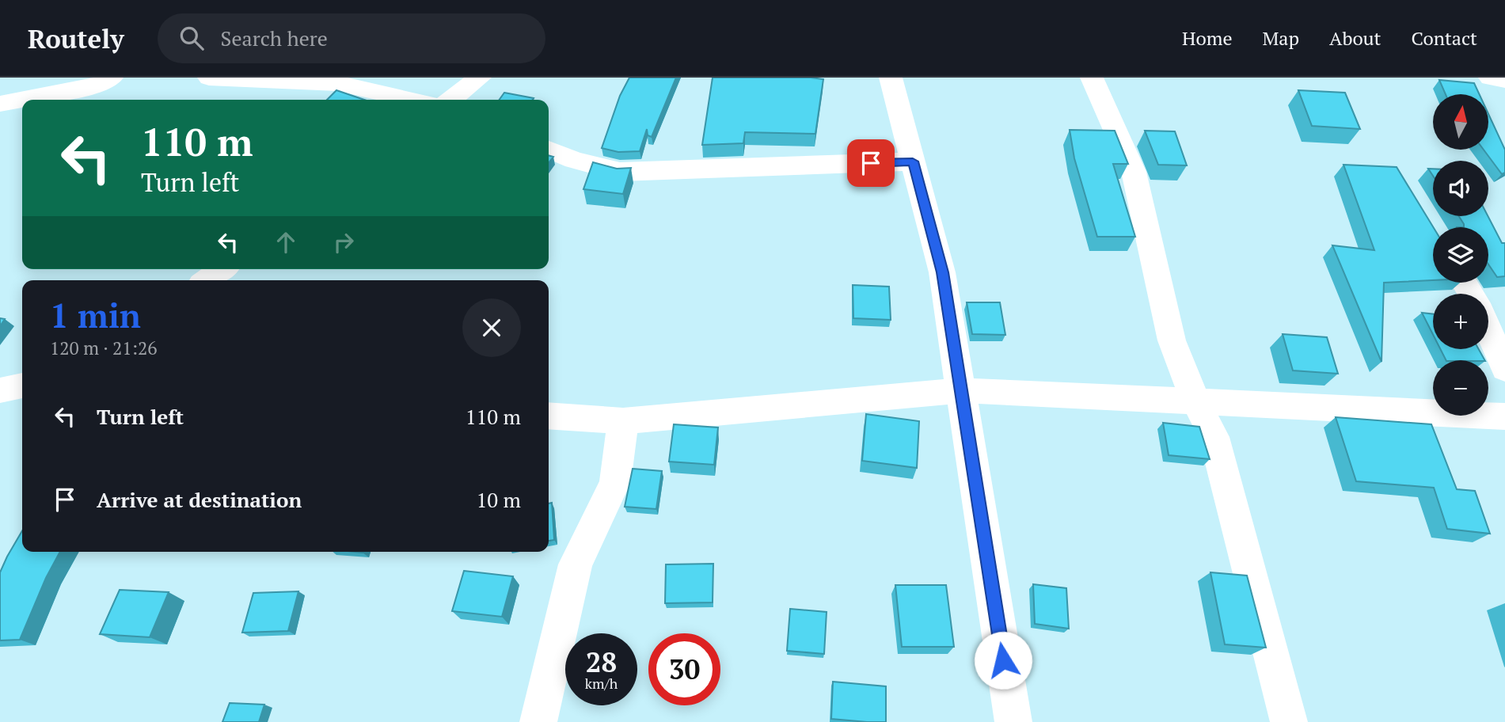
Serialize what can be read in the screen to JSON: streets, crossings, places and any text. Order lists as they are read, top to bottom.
{
  "north": "top",
  "page": {
    "header": "Routely",
    "search": "Search here",
    "nav": [
      "Home",
      "Map",
      "About",
      "Contact"
    ],
    "map_buttons": ["+", "−"],
    "turn": ["110 m", "Turn left"],
    "heading": ["1 min", "120 m · 21:26"],
    "list": [
      {
        "name": "Turn left",
        "value": "110 m"
      },
      {
        "name": "Arrive at destination",
        "value": "10 m"
      }
    ],
    "speed": "28 km/h",
    "limit": "30"
  }
}
